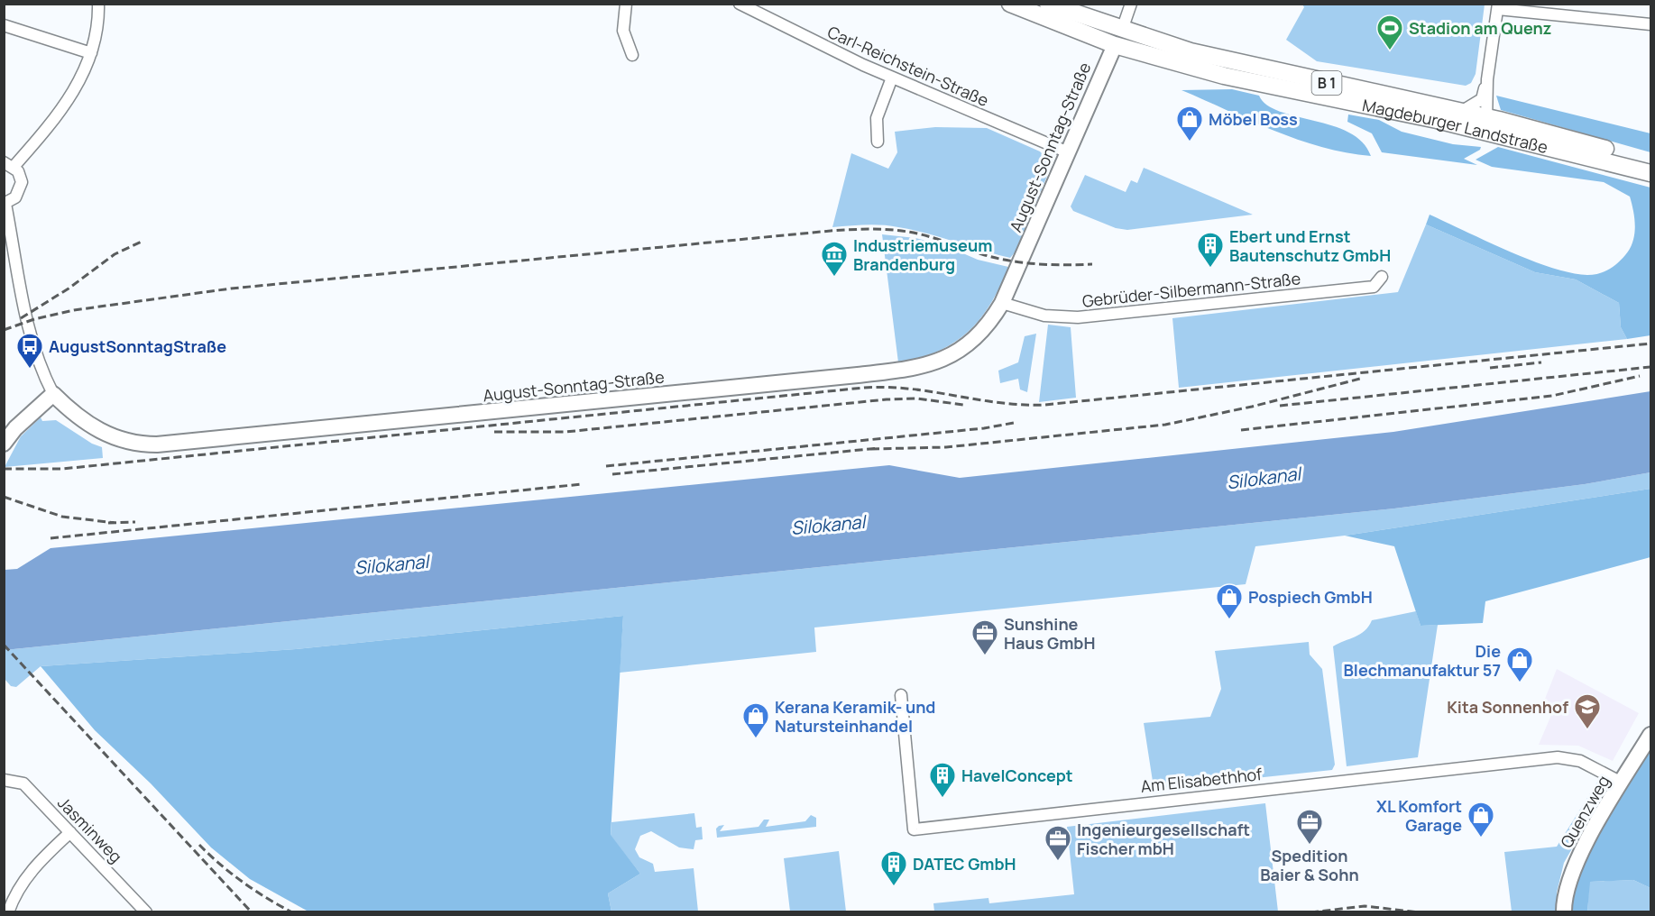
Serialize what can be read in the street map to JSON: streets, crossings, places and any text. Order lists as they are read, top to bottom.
{
  "streets": {
    "main road": ["B 1", "Magdeburger Landstraße"],
    "street": [
      "Carl-Reichstein-Straße",
      "August-Sonntag-Straße",
      "Gebrüder-Silbermann-Straße",
      "Am Elisabethhof",
      "Quenzweg",
      "Jasminweg"
    ]
  },
  "crossings": [
    ["Carl-Reichstein-Straße", "August-Sonntag-Straße"],
    ["Magdeburger Landstraße", "August-Sonntag-Straße"],
    ["August-Sonntag-Straße", "Gebrüder-Silbermann-Straße"],
    ["Am Elisabethhof", "Quenzweg"]
  ],
  "water": ["Silokanal"],
  "places": {
    "sports": ["Stadion am Quenz"],
    "shop": [
      "Möbel Boss",
      "Pospiech GmbH",
      "Die Blechmanufaktur 57",
      "Kerana Keramik- und Natursteinhandel",
      "XL Komfort Garage"
    ],
    "building": ["Ebert und Ernst Bautenschutz GmbH", "HavelConcept", "DATEC GmbH"],
    "museum": ["Industriemuseum Brandenburg"],
    "bus stop": ["AugustSonntagStraße"],
    "office": ["Sunshine Haus GmbH", "Spedition Baier & Sohn", "Ingenieurgesellschaft Fischer mbH"],
    "school or university": ["Kita Sonnenhof"]
  }
}
